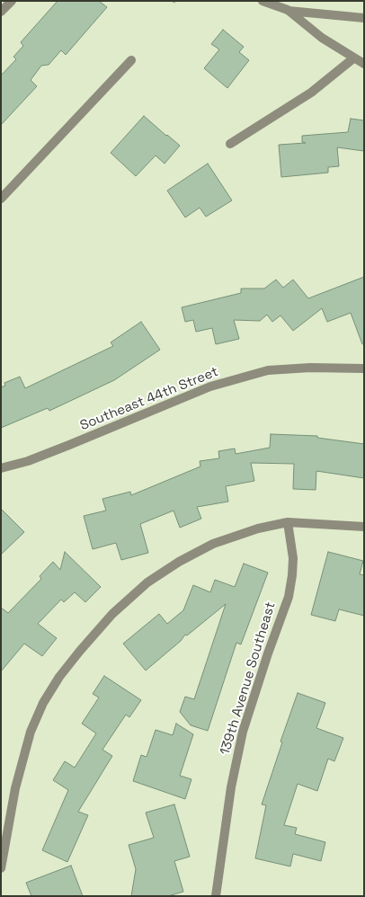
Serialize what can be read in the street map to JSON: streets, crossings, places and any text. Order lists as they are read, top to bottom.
{
  "streets": {
    "street": ["Southeast 44th Street", "139th Avenue Southeast"]
  }
}
